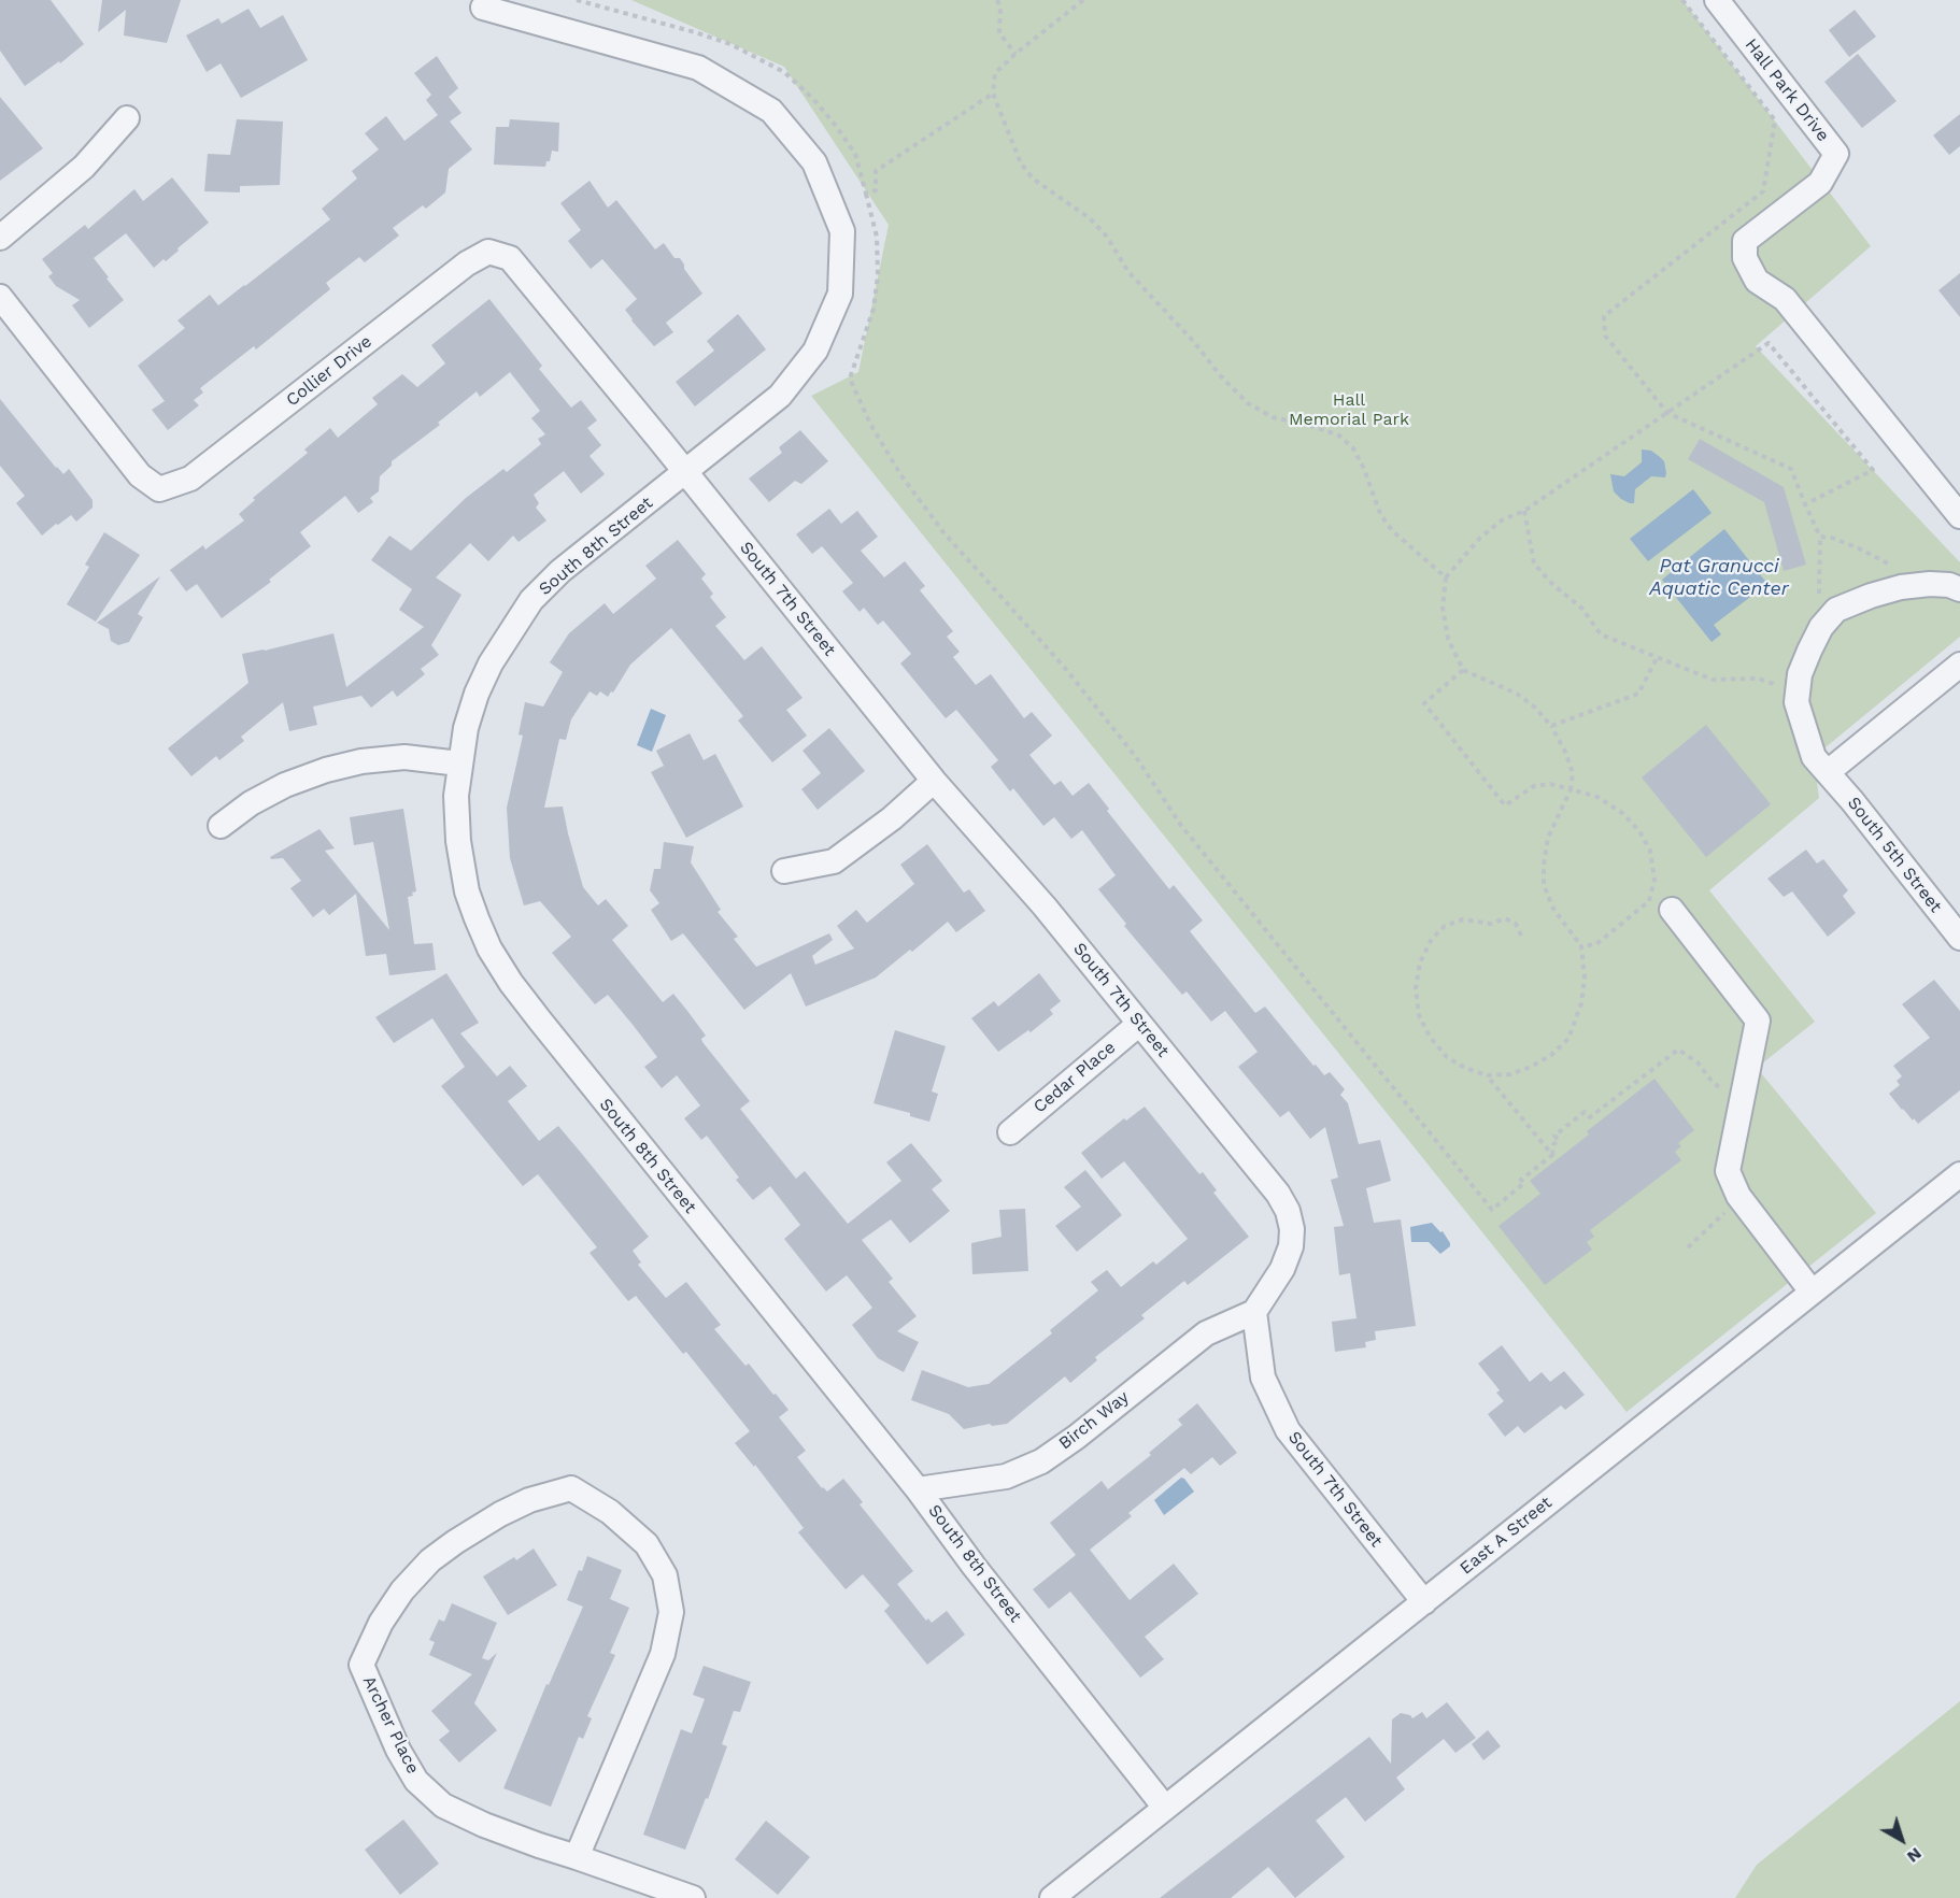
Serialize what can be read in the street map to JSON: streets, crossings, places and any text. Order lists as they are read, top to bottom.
{
  "streets": {
    "street": [
      "Hall Park Drive",
      "Collier Drive",
      "South 8th Street",
      "South 7th Street",
      "South 5th Street",
      "Cedar Place",
      "Birch Way",
      "East A Street",
      "Archer Place"
    ]
  },
  "crossings": [
    ["Collier Drive", "South 7th Street"],
    ["South 8th Street", "South 7th Street"],
    ["South 8th Street", "Birch Way"],
    ["South 8th Street", "East A Street"],
    ["South 7th Street", "Cedar Place"],
    ["South 7th Street", "Birch Way"],
    ["South 7th Street", "East A Street"]
  ],
  "water": ["Pat Granucci Aquatic Center"],
  "parks": ["Hall Memorial Park"],
  "north": "bottom right"
}
